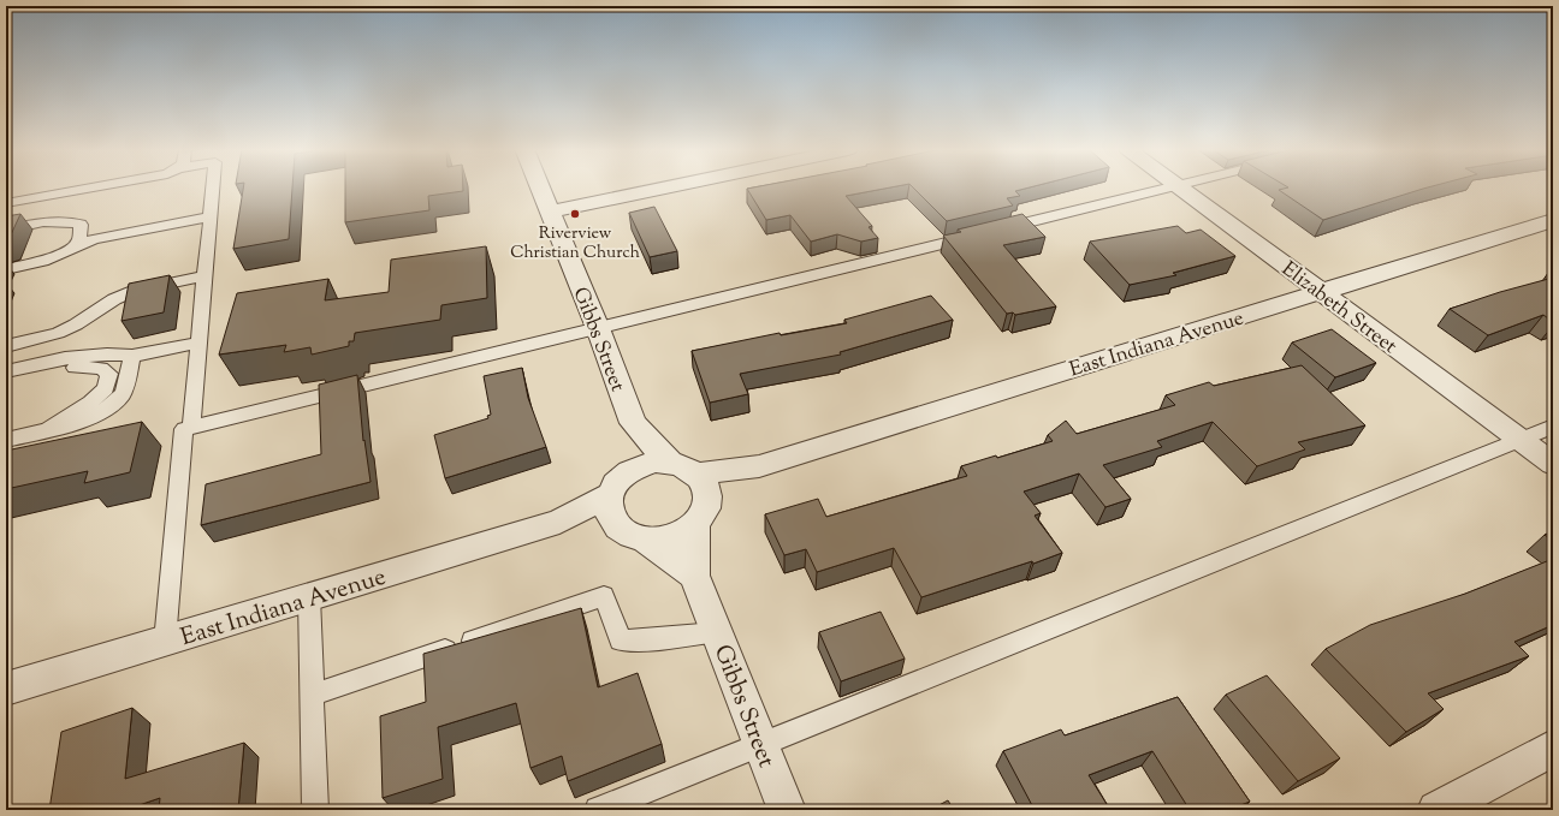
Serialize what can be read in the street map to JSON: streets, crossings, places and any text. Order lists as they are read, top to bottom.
{
  "streets": {
    "street": ["Elizabeth Street", "Gibbs Street", "East Indiana Avenue"]
  },
  "crossings": [
    ["Elizabeth Street", "East Indiana Avenue"],
    ["Gibbs Street", "East Indiana Avenue"]
  ],
  "places": ["Riverview Christian Church"]
}
